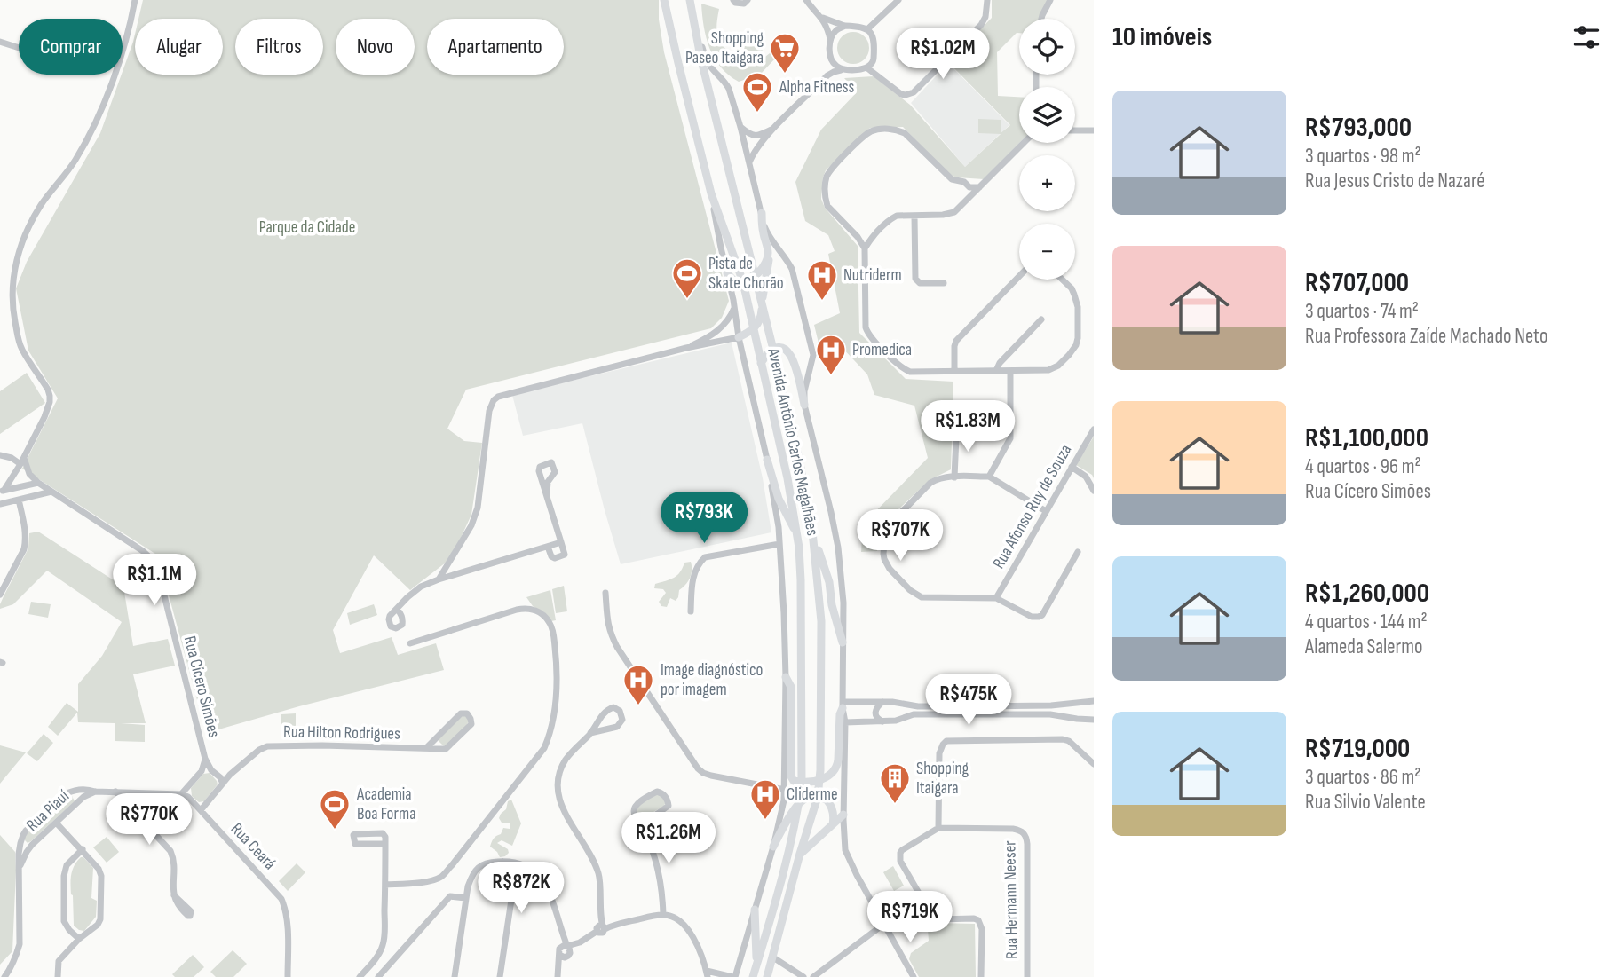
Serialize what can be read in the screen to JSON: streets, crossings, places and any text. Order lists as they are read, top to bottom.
{
  "streets": {
    "main road": ["Avenida Antônio Carlos Magalhães"],
    "street": [
      "Rua Afonso Ruy de Souza",
      "Rua Cícero Simões",
      "Rua Hilton Rodrigues",
      "Rua Piauí",
      "Rua Ceará",
      "Rua Hermann Neeser"
    ]
  },
  "crossings": [
    ["Rua Cícero Simões", "Rua Hilton Rodrigues"],
    ["Rua Cícero Simões", "Rua Ceará"],
    ["Rua Hilton Rodrigues", "Rua Ceará"]
  ],
  "parks": ["Parque da Cidade"],
  "places": {
    "supermarket": ["Shopping Paseo Itaigara"],
    "sports": ["Alpha Fitness", "Pista de Skate Chorão", "Academia Boa Forma"],
    "hospital": [
      "Nutriderm",
      "Promedica",
      "Image diagnóstico por imagem",
      "Cliderme"
    ],
    "building": ["Shopping Itaigara"]
  },
  "page": {
    "heading": "10 imóveis",
    "map_buttons": ["+", "−"],
    "chip": [
      "Comprar",
      "Alugar",
      "Filtros",
      "Novo",
      "Apartamento"
    ],
    "price": [
      "R$1.02M",
      "R$1.83M",
      "R$793K",
      "R$707K",
      "R$1.1M",
      "R$475K",
      "R$770K",
      "R$1.26M",
      "R$872K",
      "R$719K"
    ],
    "list": [
      {
        "name": "R$793,000",
        "note": "3 quartos · 98 m² · Rua Jesus Cristo de Nazaré"
      },
      {
        "name": "R$707,000",
        "note": "3 quartos · 74 m² · Rua Professora Zaíde Machado Neto"
      },
      {
        "name": "R$1,100,000",
        "note": "4 quartos · 96 m² · Rua Cícero Simões"
      },
      {
        "name": "R$1,260,000",
        "note": "4 quartos · 144 m² · Alameda Salermo"
      },
      {
        "name": "R$719,000",
        "note": "3 quartos · 86 m² · Rua Silvio Valente"
      }
    ]
  }
}
